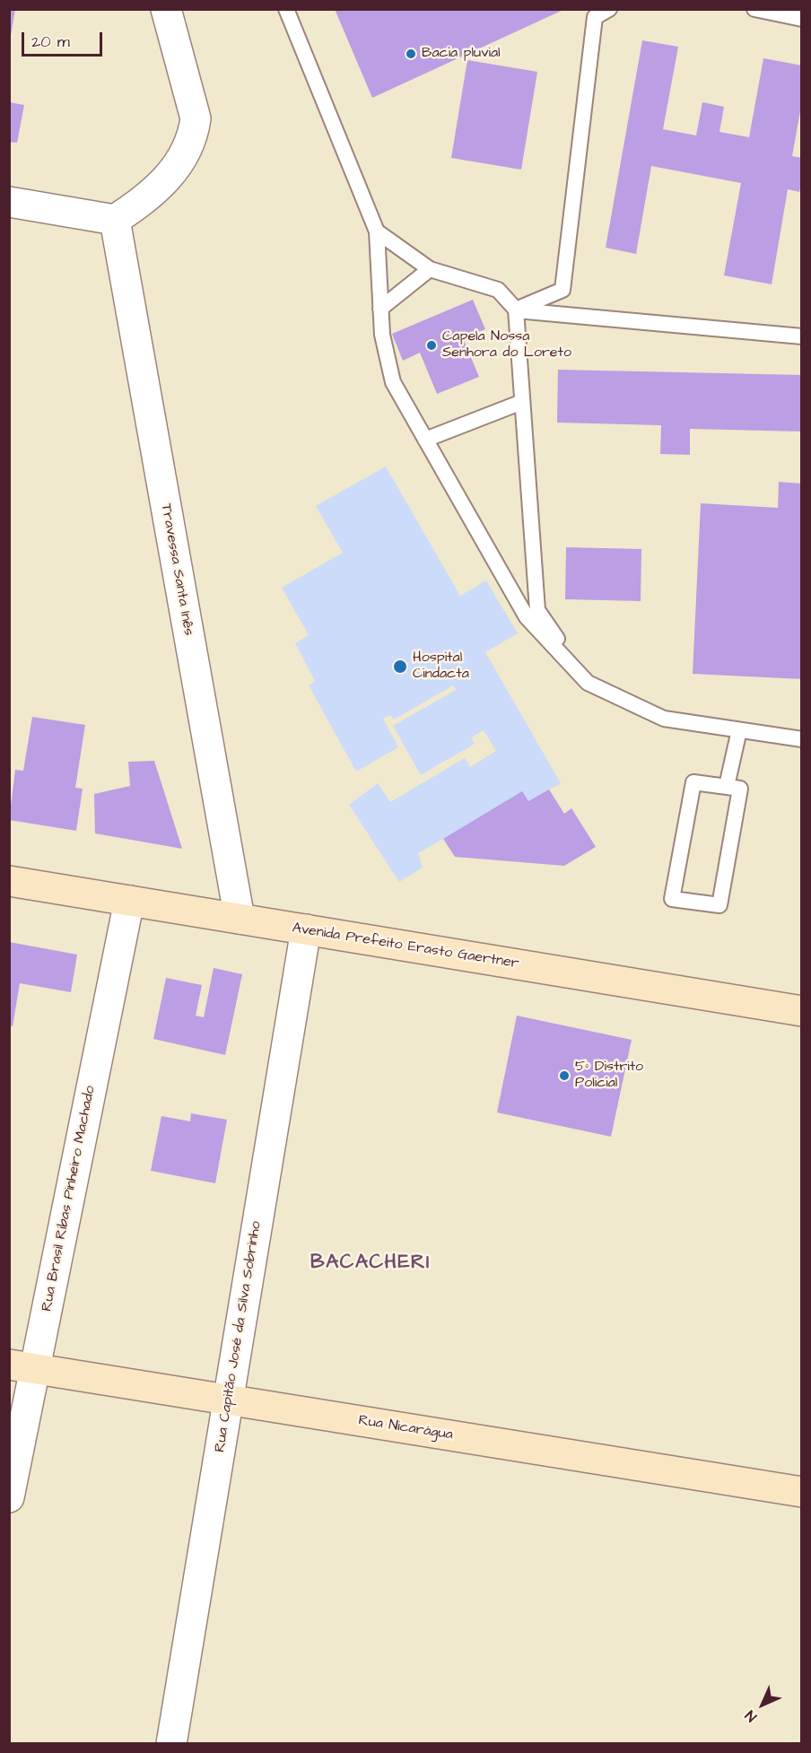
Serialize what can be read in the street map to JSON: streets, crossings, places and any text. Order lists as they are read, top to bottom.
{
  "streets": {
    "main road": ["Avenida Prefeito Erasto Gaertner", "Rua Nicarágua"],
    "street": ["Travessa Santa Inês", "Rua Brasil Ribas Pinheiro Machado", "Rua Capitão José da Silva Sobrinho"]
  },
  "crossings": [
    ["Travessa Santa Inês", "Avenida Prefeito Erasto Gaertner"],
    ["Avenida Prefeito Erasto Gaertner", "Rua Brasil Ribas Pinheiro Machado"],
    ["Avenida Prefeito Erasto Gaertner", "Rua Capitão José da Silva Sobrinho"],
    ["Rua Brasil Ribas Pinheiro Machado", "Rua Nicarágua"],
    ["Rua Capitão José da Silva Sobrinho", "Rua Nicarágua"]
  ],
  "districts": ["BACACHERI"],
  "places": [
    "Bacia pluvial",
    "Capela Nossa Senhora do Loreto",
    "Hospital Cindacta",
    "5º Distrito Policial"
  ],
  "scale_bar": "20 m",
  "north": "bottom left"
}
